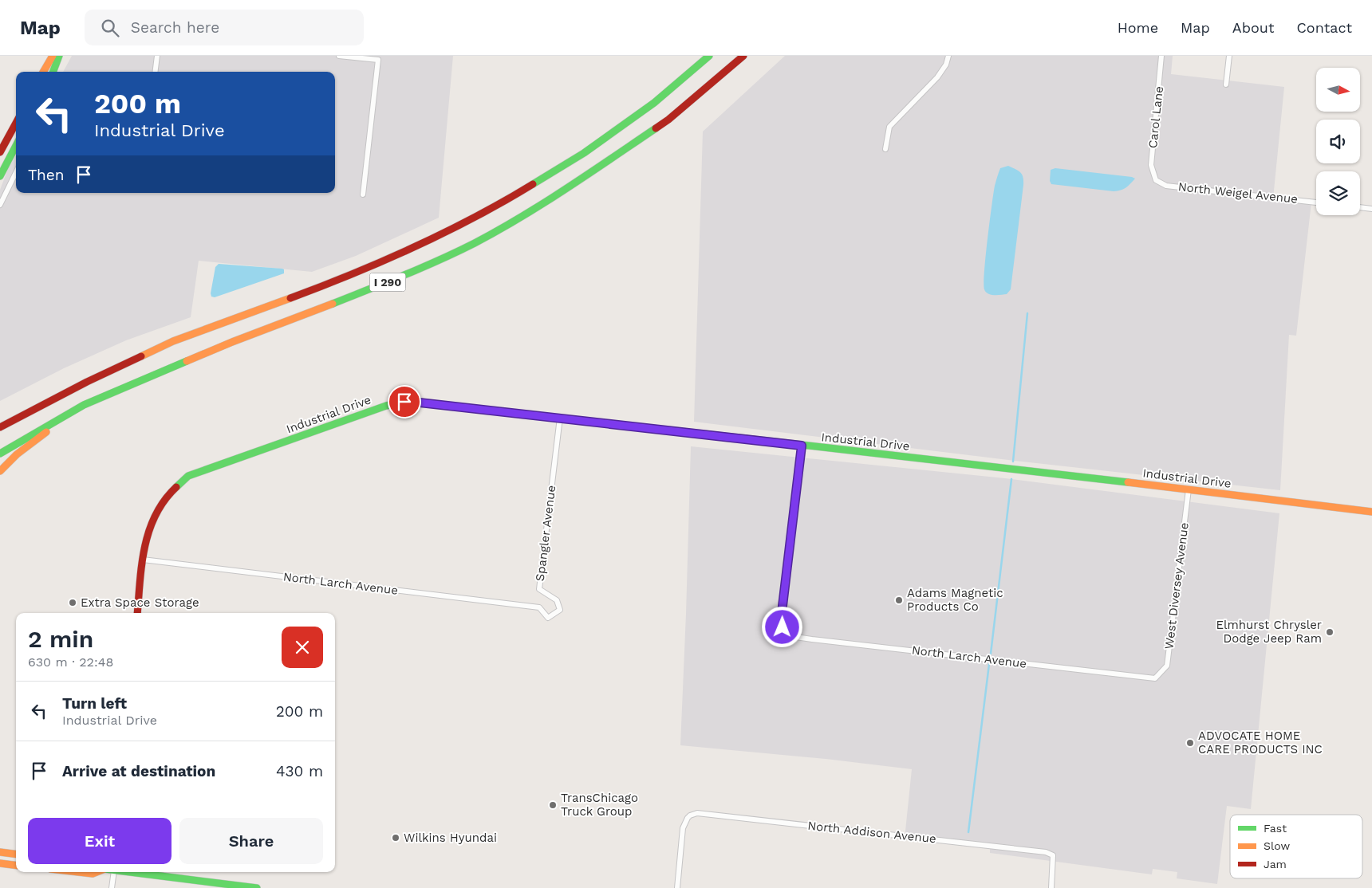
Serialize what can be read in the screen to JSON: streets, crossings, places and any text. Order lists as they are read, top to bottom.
{
  "streets": {
    "main road": ["I 290", "Industrial Drive"],
    "street": [
      "Carol Lane",
      "North Weigel Avenue",
      "Spangler Avenue",
      "North Larch Avenue",
      "West Diversey Avenue",
      "North Addison Avenue"
    ]
  },
  "crossings": [
    ["Carol Lane", "North Weigel Avenue"],
    ["Industrial Drive", "Spangler Avenue"],
    ["Industrial Drive", "North Larch Avenue"],
    ["Industrial Drive", "West Diversey Avenue"],
    ["Spangler Avenue", "North Larch Avenue"],
    ["North Larch Avenue", "West Diversey Avenue"]
  ],
  "places": [
    "Adams Magnetic Products Co",
    "Extra Space Storage",
    "Elmhurst Chrysler Dodge Jeep Ram",
    "ADVOCATE HOME CARE PRODUCTS INC",
    "TransChicago Truck Group",
    "Wilkins Hyundai"
  ],
  "legend": ["Fast", "Slow", "Jam"],
  "north": "right",
  "page": {
    "header": "Map",
    "search": "Search here",
    "nav": [
      "Home",
      "Map",
      "About",
      "Contact"
    ],
    "turn": ["200 m", "Industrial Drive"],
    "then": "Then",
    "heading": ["2 min", "630 m · 22:48"],
    "list": [
      {
        "name": "Turn left",
        "note": "Industrial Drive",
        "value": "200 m"
      },
      {
        "name": "Arrive at destination",
        "value": "430 m"
      }
    ],
    "buttons": ["Exit", "Share"]
  }
}
